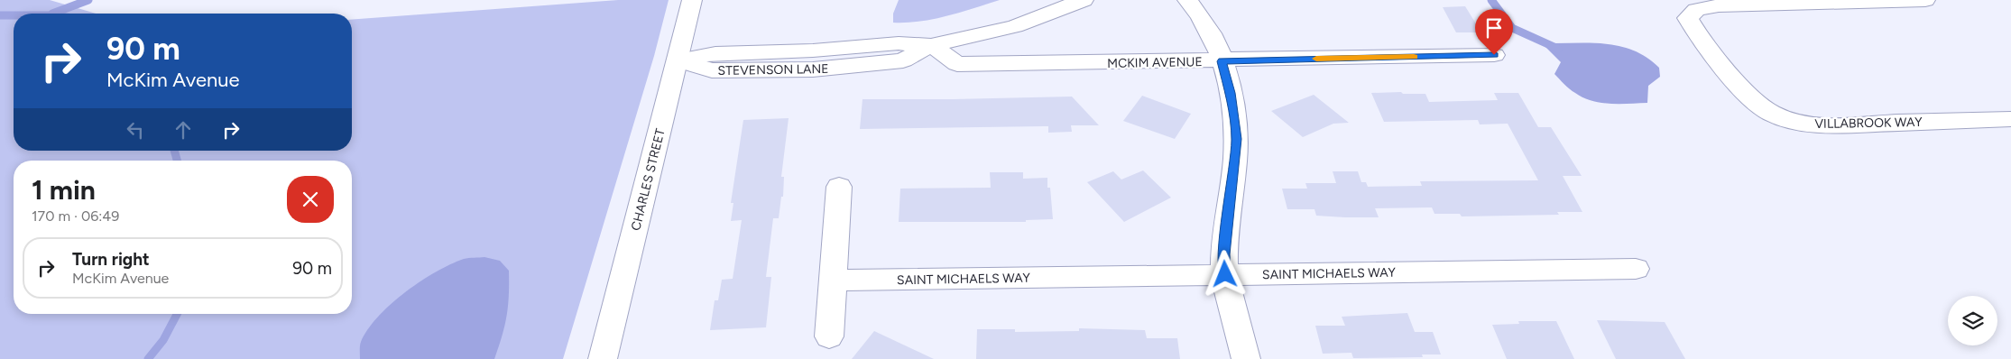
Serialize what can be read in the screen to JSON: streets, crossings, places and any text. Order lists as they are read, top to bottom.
{
  "streets": {
    "street": [
      "MCKIM AVENUE",
      "STEVENSON LANE",
      "VILLABROOK WAY",
      "CHARLES STREET",
      "SAINT MICHAELS WAY"
    ]
  },
  "crossings": [
    ["MCKIM AVENUE", "STEVENSON LANE"],
    ["STEVENSON LANE", "CHARLES STREET"]
  ],
  "page": {
    "turn": ["90 m", "McKim Avenue"],
    "heading": ["1 min", "170 m · 06:49"],
    "list": [
      {
        "name": "Turn right",
        "note": "McKim Avenue",
        "value": "90 m"
      }
    ]
  }
}
